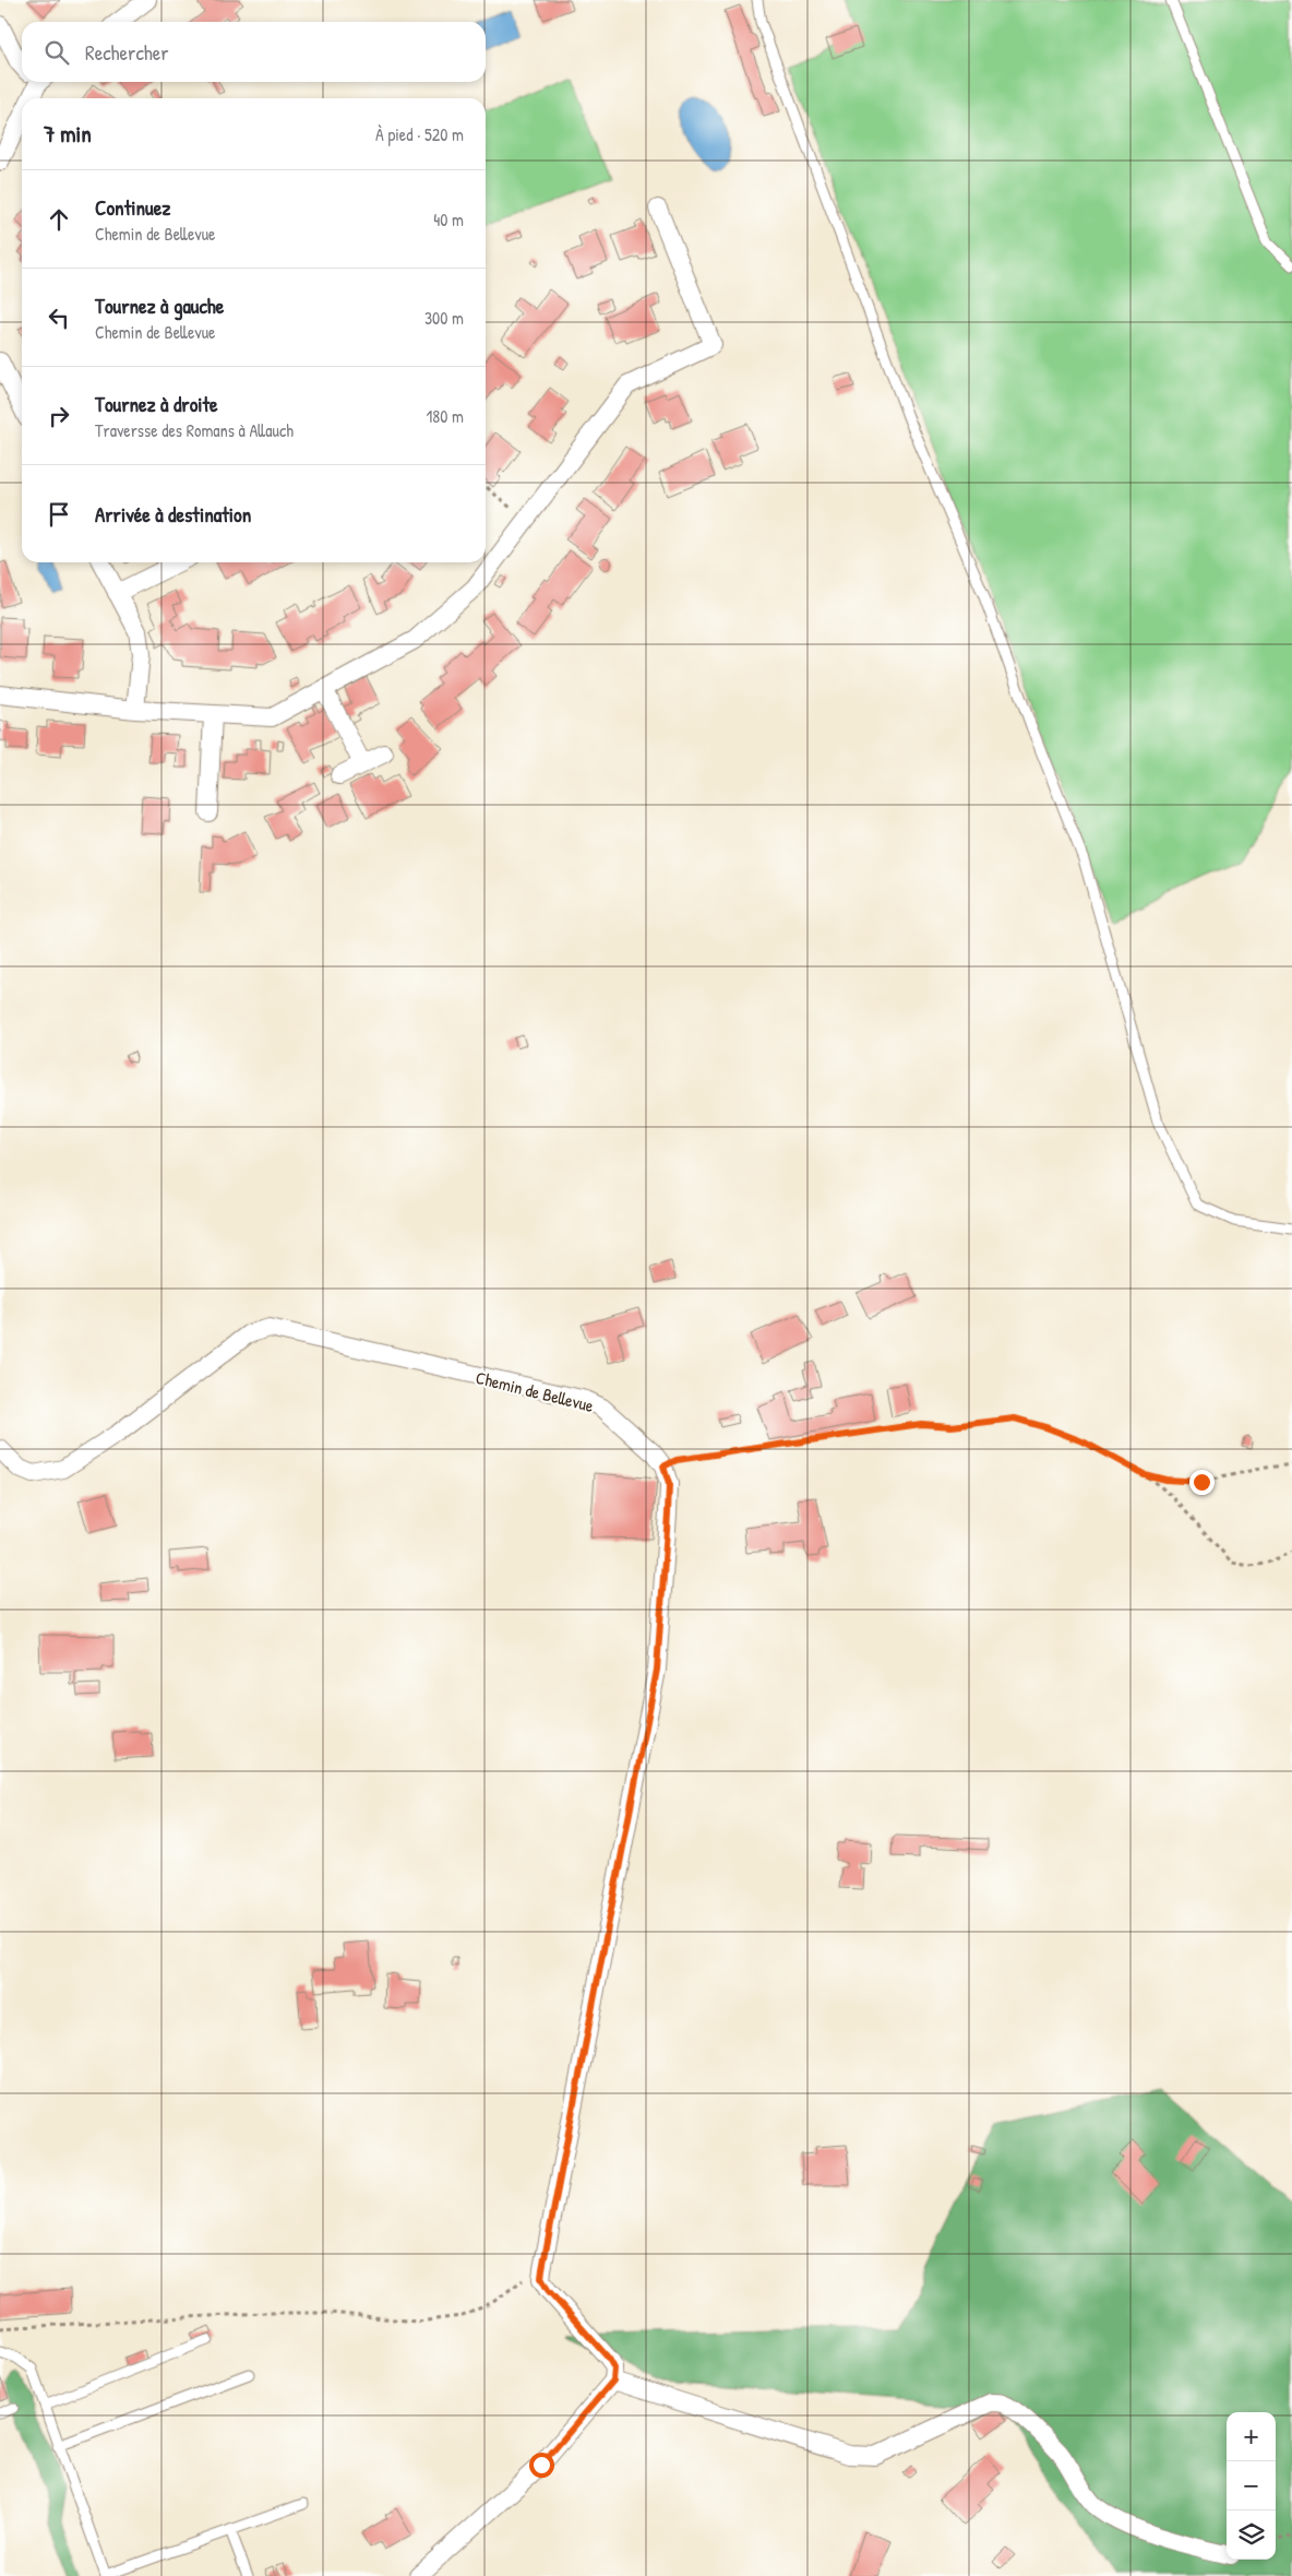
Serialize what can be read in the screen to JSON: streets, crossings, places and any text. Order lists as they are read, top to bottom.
{
  "streets": {
    "street": ["Chemin de Bellevue"]
  },
  "page": {
    "search": "Rechercher",
    "heading": ["7 min", "À pied · 520 m"],
    "list": [
      ["Continuez", "Chemin de Bellevue", "40 m"],
      ["Tournez à gauche", "Chemin de Bellevue", "300 m"],
      ["Tournez à droite", "Traversse des Romans à Allauch", "180 m"],
      "Arrivée à destination"
    ],
    "map_buttons": ["+", "−"]
  }
}
